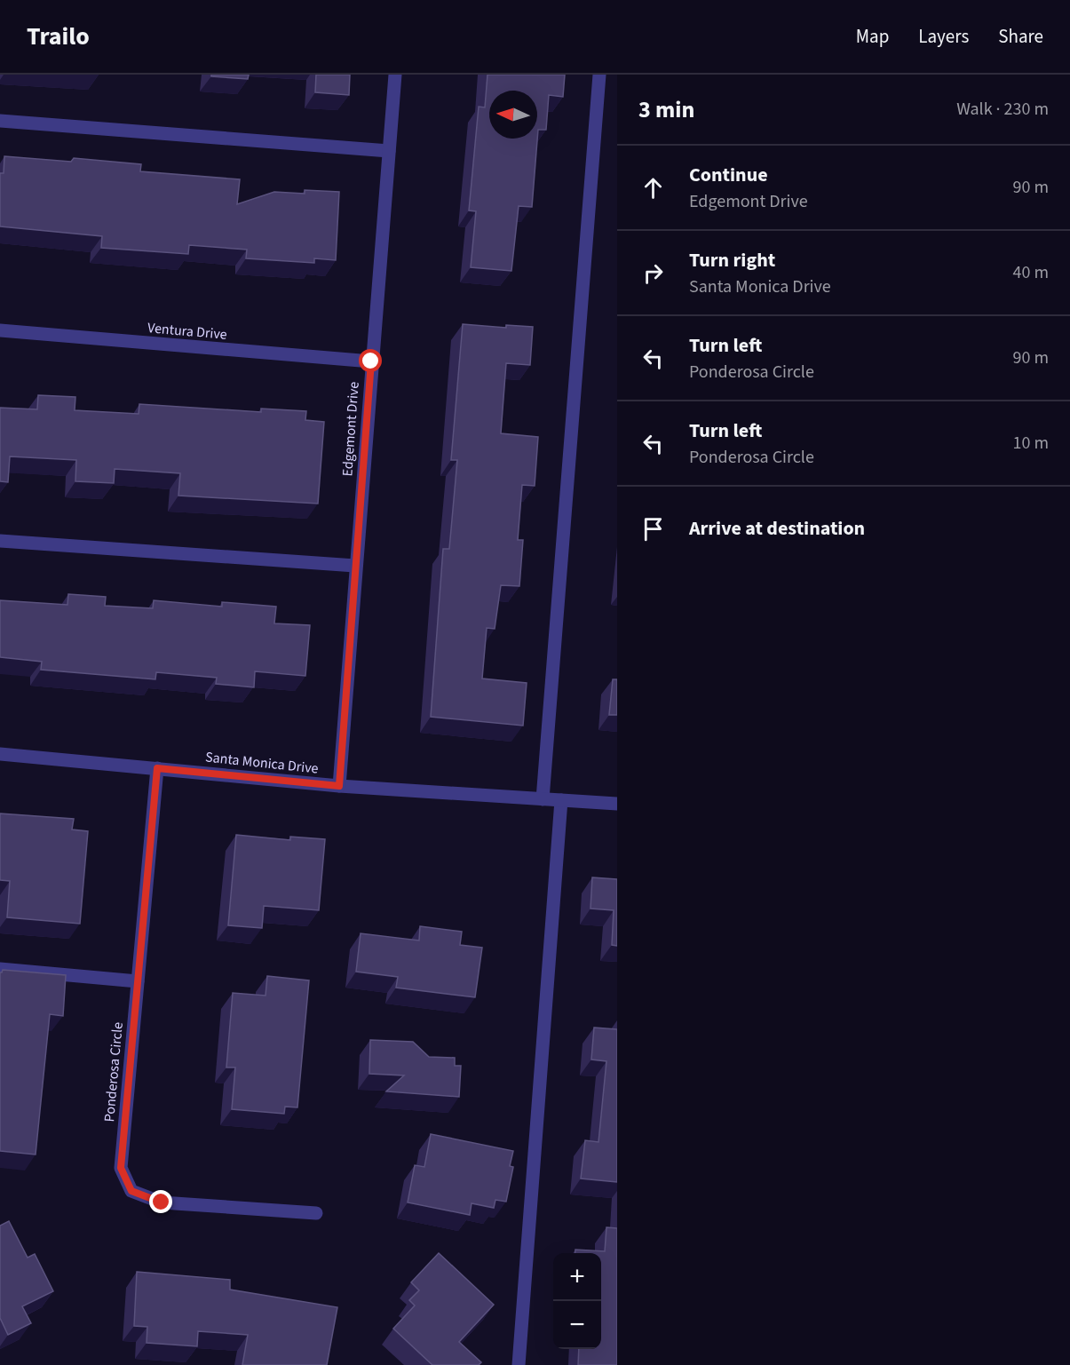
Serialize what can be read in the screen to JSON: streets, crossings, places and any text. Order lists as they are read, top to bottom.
{
  "streets": {
    "street": [
      "Ventura Drive",
      "Edgemont Drive",
      "Santa Monica Drive",
      "Ponderosa Circle"
    ]
  },
  "crossings": [
    ["Ventura Drive", "Edgemont Drive"],
    ["Edgemont Drive", "Santa Monica Drive"],
    ["Santa Monica Drive", "Ponderosa Circle"]
  ],
  "north": "left",
  "page": {
    "header": "Trailo",
    "nav": ["Map", "Layers", "Share"],
    "heading": ["3 min", "Walk · 230 m"],
    "list": [
      ["Continue", "Edgemont Drive", "90 m"],
      ["Turn right", "Santa Monica Drive", "40 m"],
      ["Turn left", "Ponderosa Circle", "90 m"],
      ["Turn left", "Ponderosa Circle", "10 m"],
      "Arrive at destination"
    ],
    "map_buttons": ["+", "−"]
  }
}
